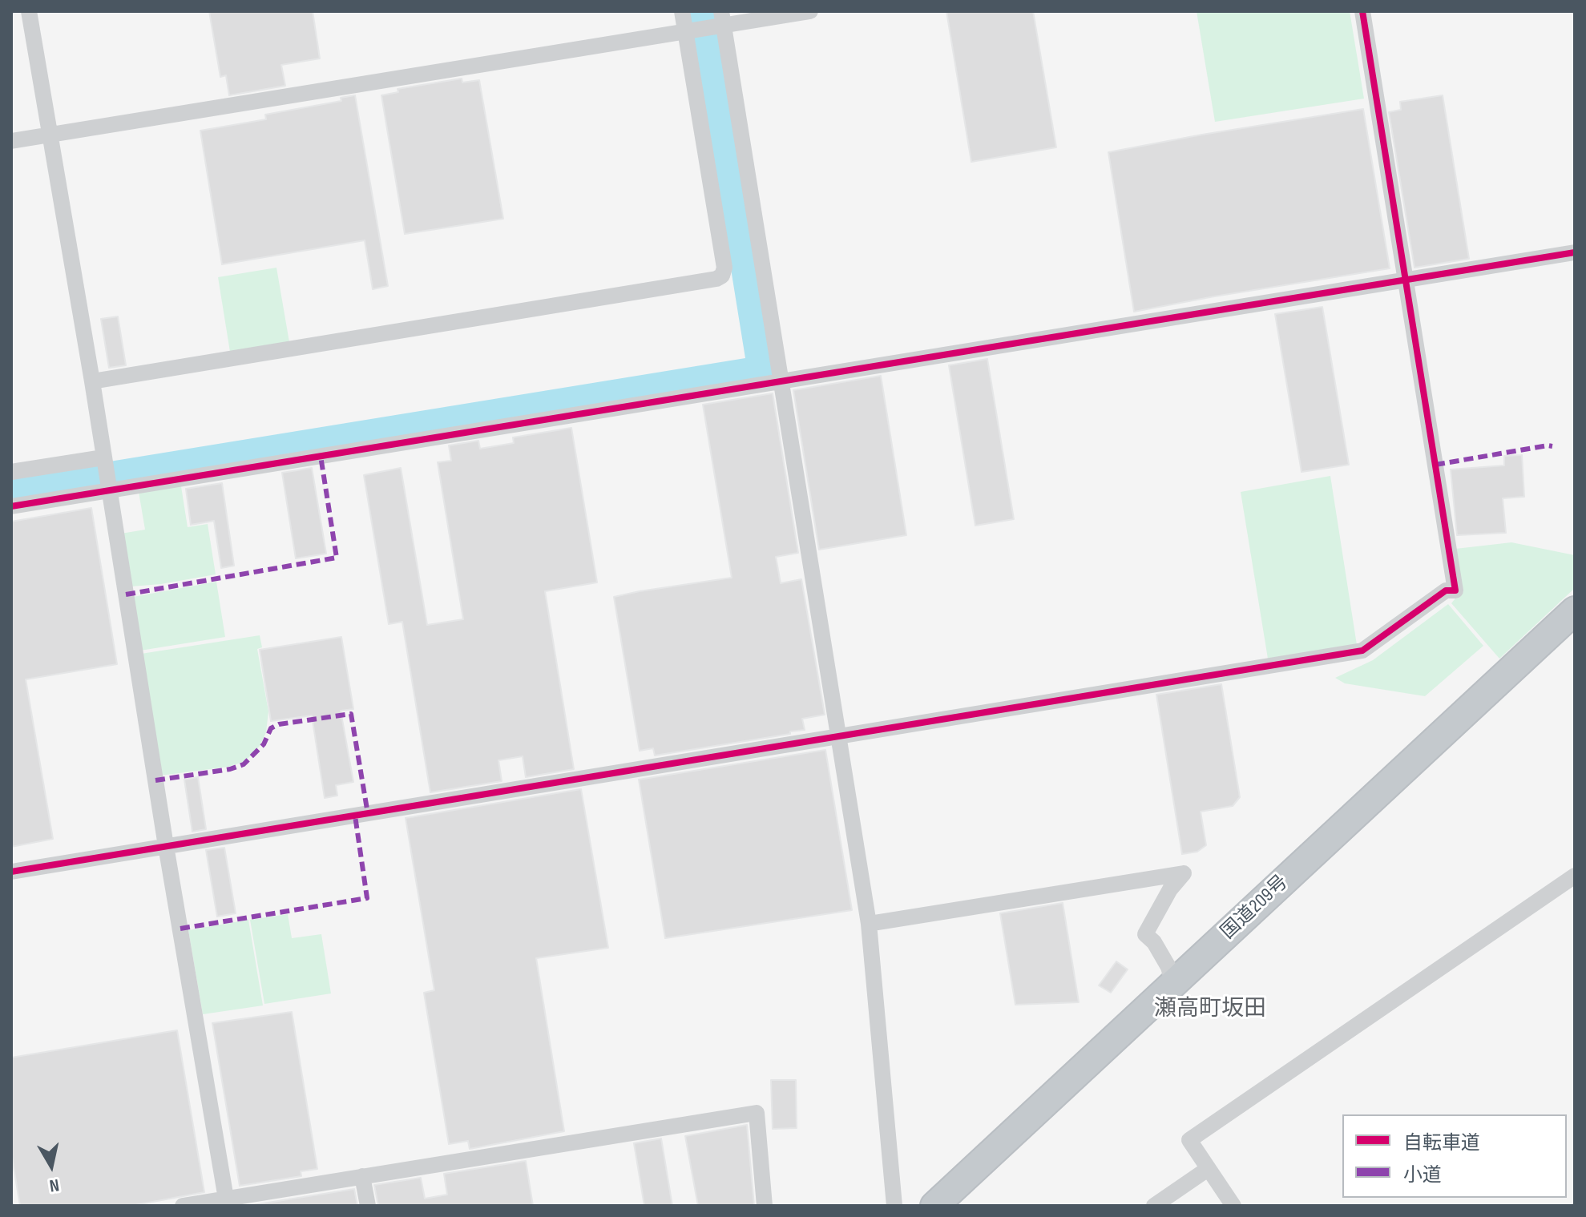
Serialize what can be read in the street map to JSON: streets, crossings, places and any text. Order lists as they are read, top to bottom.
{
  "streets": {
    "highway": ["国道209号"]
  },
  "districts": ["瀬高町坂田"],
  "legend": ["自転車道", "小道"],
  "north": "bottom"
}
